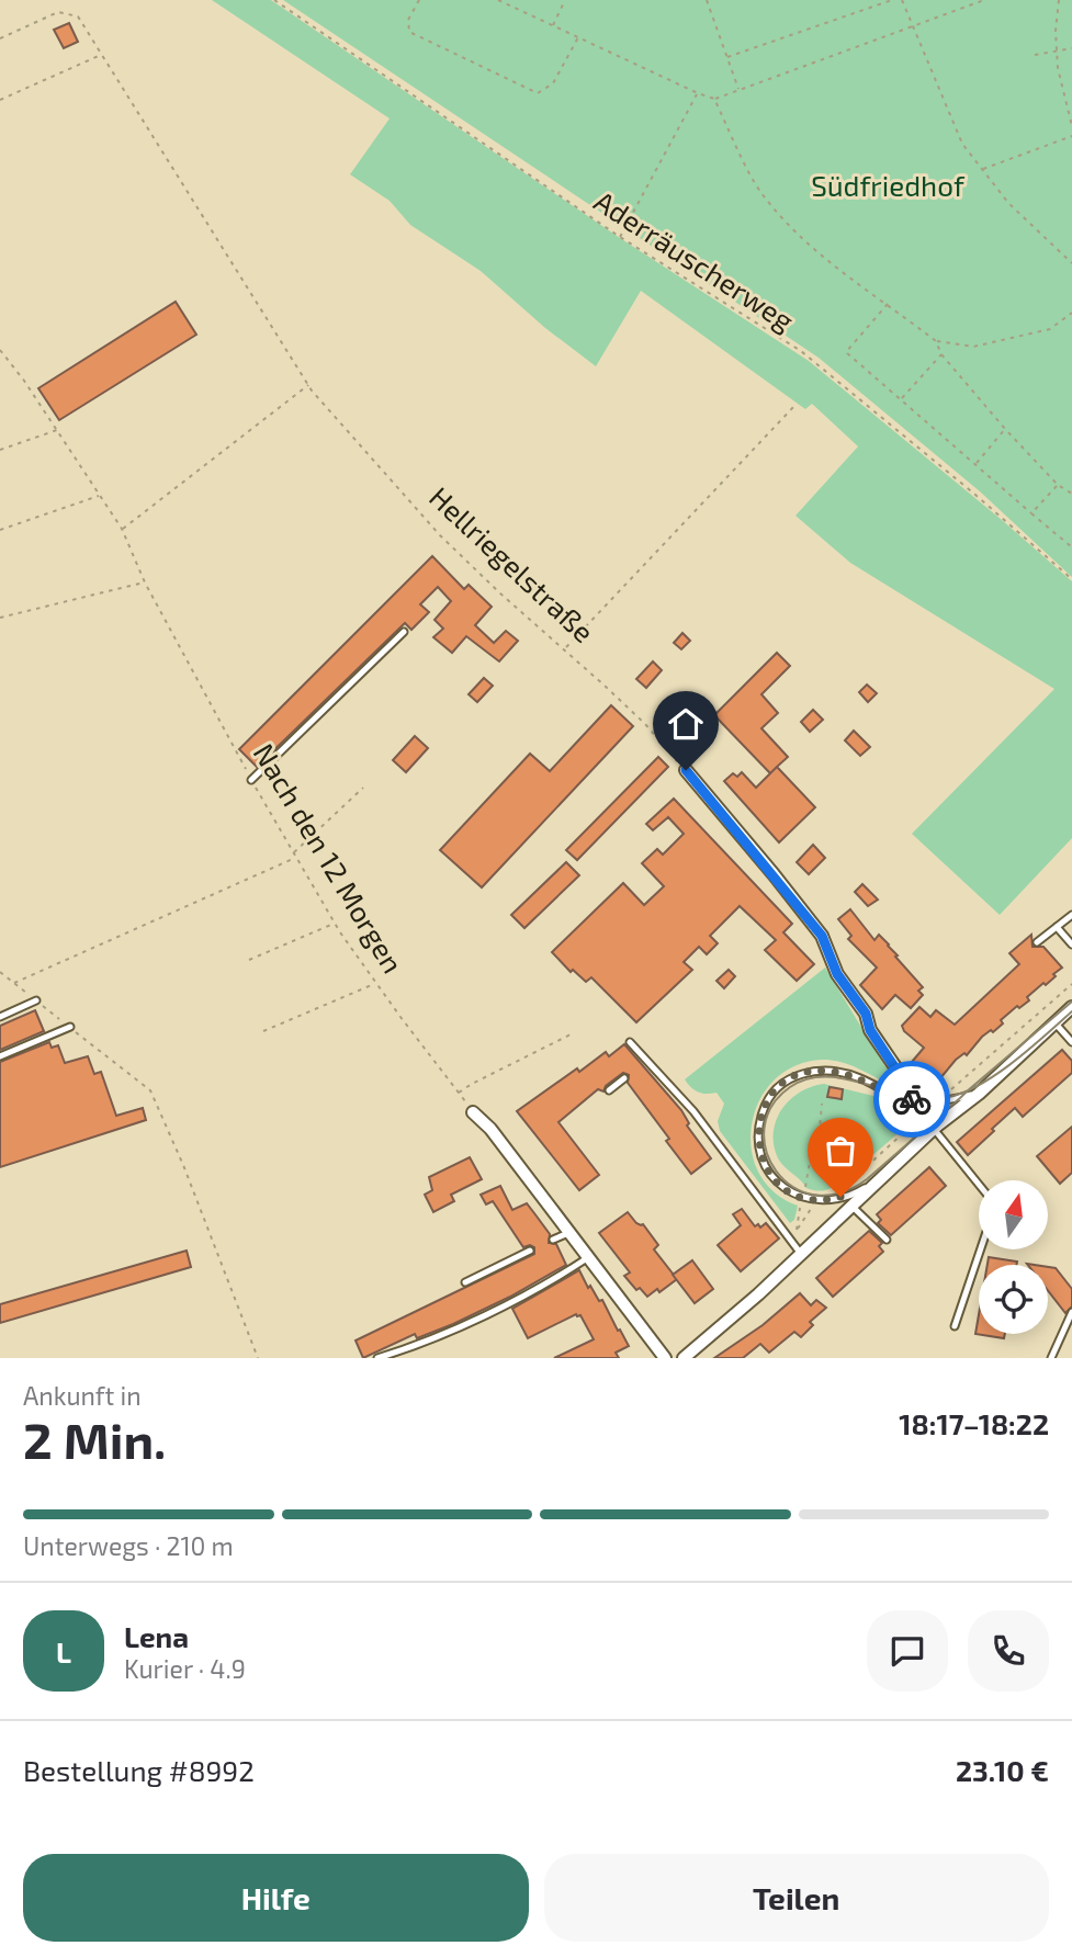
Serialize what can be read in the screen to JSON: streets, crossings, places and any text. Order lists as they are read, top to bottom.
{
  "streets": {
    "path": ["Aderräuscherweg", "Hellriegelstraße", "Nach den 12 Morgen"]
  },
  "parks": ["Südfriedhof"],
  "north": "top",
  "page": {
    "heading": ["2 Min.", "Ankunft in", "18:17–18:22"],
    "panel": [
      "Lena",
      "Kurier · 4.9",
      "Bestellung #8992",
      "23.10 €"
    ],
    "bar": "Unterwegs · 210 m",
    "round": "L",
    "buttons": ["Hilfe", "Teilen"]
  }
}
